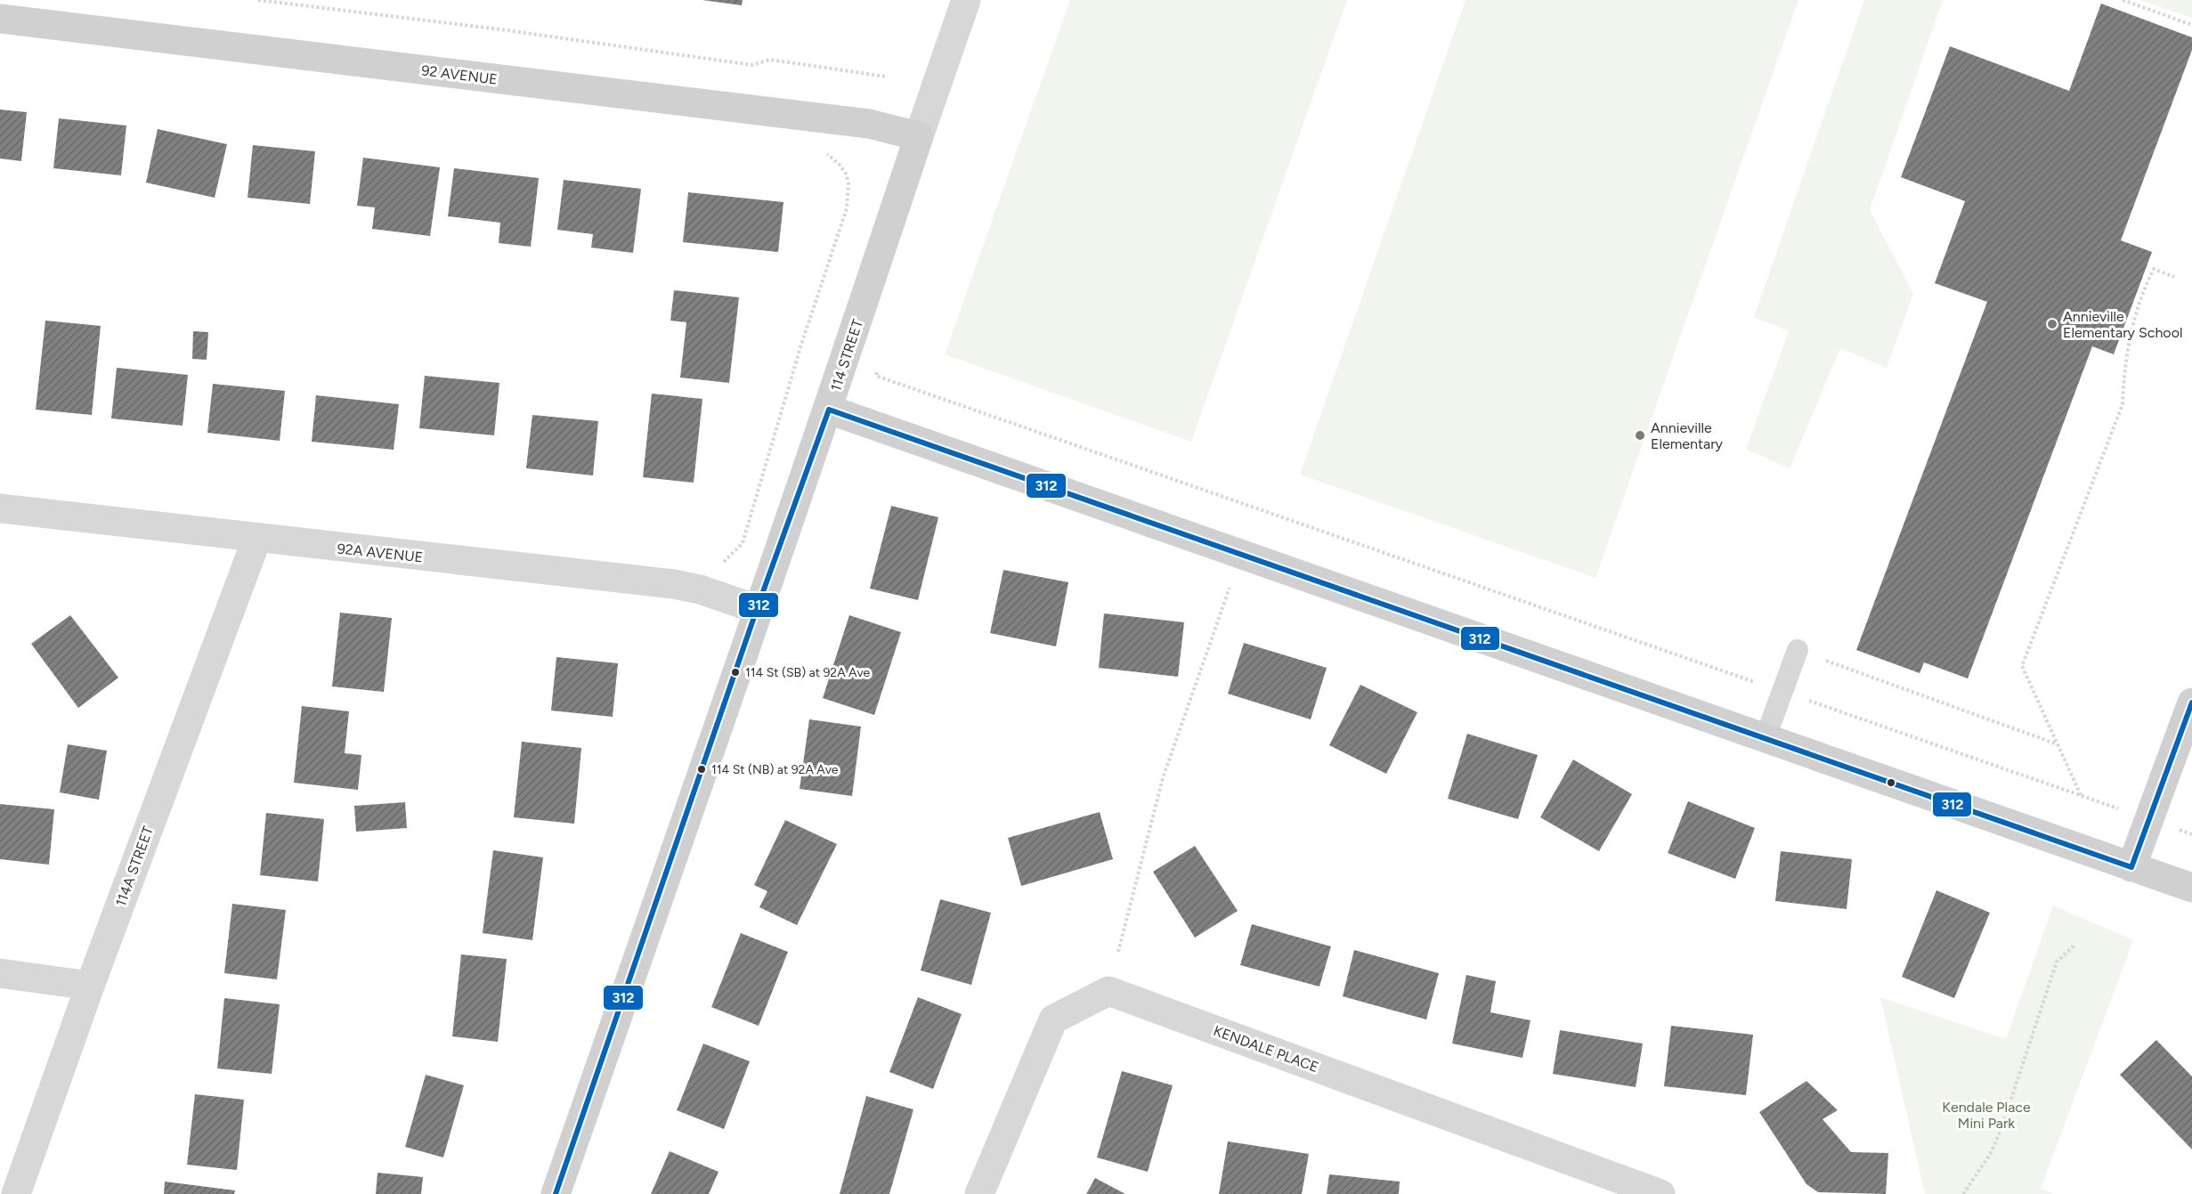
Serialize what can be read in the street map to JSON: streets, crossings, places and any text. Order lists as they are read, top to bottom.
{
  "streets": {
    "street": [
      "92 AVENUE",
      "114 STREET",
      "92A AVENUE",
      "114A STREET",
      "KENDALE PLACE"
    ]
  },
  "crossings": [
    ["92 AVENUE", "114 STREET"],
    ["114 STREET", "92A AVENUE"],
    ["92A AVENUE", "114A STREET"]
  ],
  "parks": ["Kendale Place Mini Park"],
  "places": [
    "Annieville Elementary School",
    "Annieville Elementary",
    "114 St (SB) at 92A Ave",
    "114 St (NB) at 92A Ave"
  ],
  "lines": ["transit line 312"]
}
